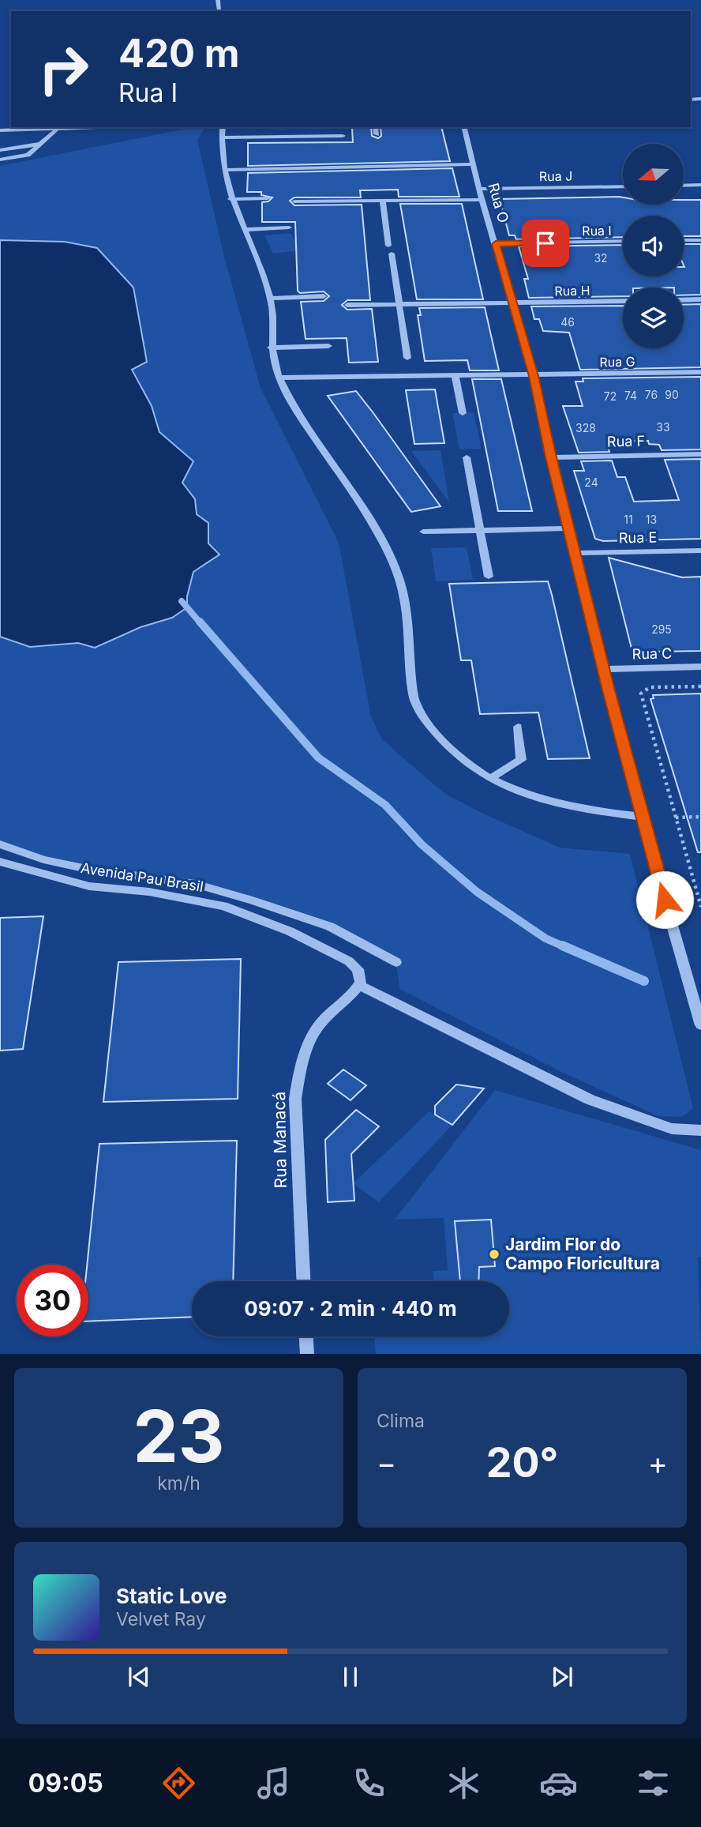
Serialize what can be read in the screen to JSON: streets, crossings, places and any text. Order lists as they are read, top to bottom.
{
  "streets": {
    "street": [
      "Rua J",
      "Rua O",
      "Rua I",
      "Rua H",
      "Rua G",
      "Rua F",
      "Rua E",
      "Rua C",
      "Avenida Pau Brasil",
      "Rua Manacá"
    ]
  },
  "crossings": [
    ["Rua J", "Rua O"],
    ["Rua O", "Rua I"],
    ["Rua O", "Rua H"],
    ["Rua O", "Rua G"],
    ["Rua O", "Rua F"],
    ["Rua O", "Rua E"],
    ["Rua O", "Rua C"],
    ["Avenida Pau Brasil", "Rua Manacá"]
  ],
  "places": ["Jardim Flor do Campo Floricultura"],
  "house_numbers": [
    "32",
    "46",
    "76",
    "90",
    "74",
    "72",
    "33",
    "328",
    "24",
    "11",
    "13",
    "295"
  ],
  "north": "left",
  "page": {
    "turn": ["420 m", "Rua I"],
    "limit": "30",
    "trip": "09:07 · 2 min · 440 m",
    "tile": [
      ["23", "km/h"],
      "Clima"
    ],
    "heat": ["−", "20°", "+"],
    "song": ["Static Love", "Velvet Ray"],
    "tabs": "09:05"
  }
}
